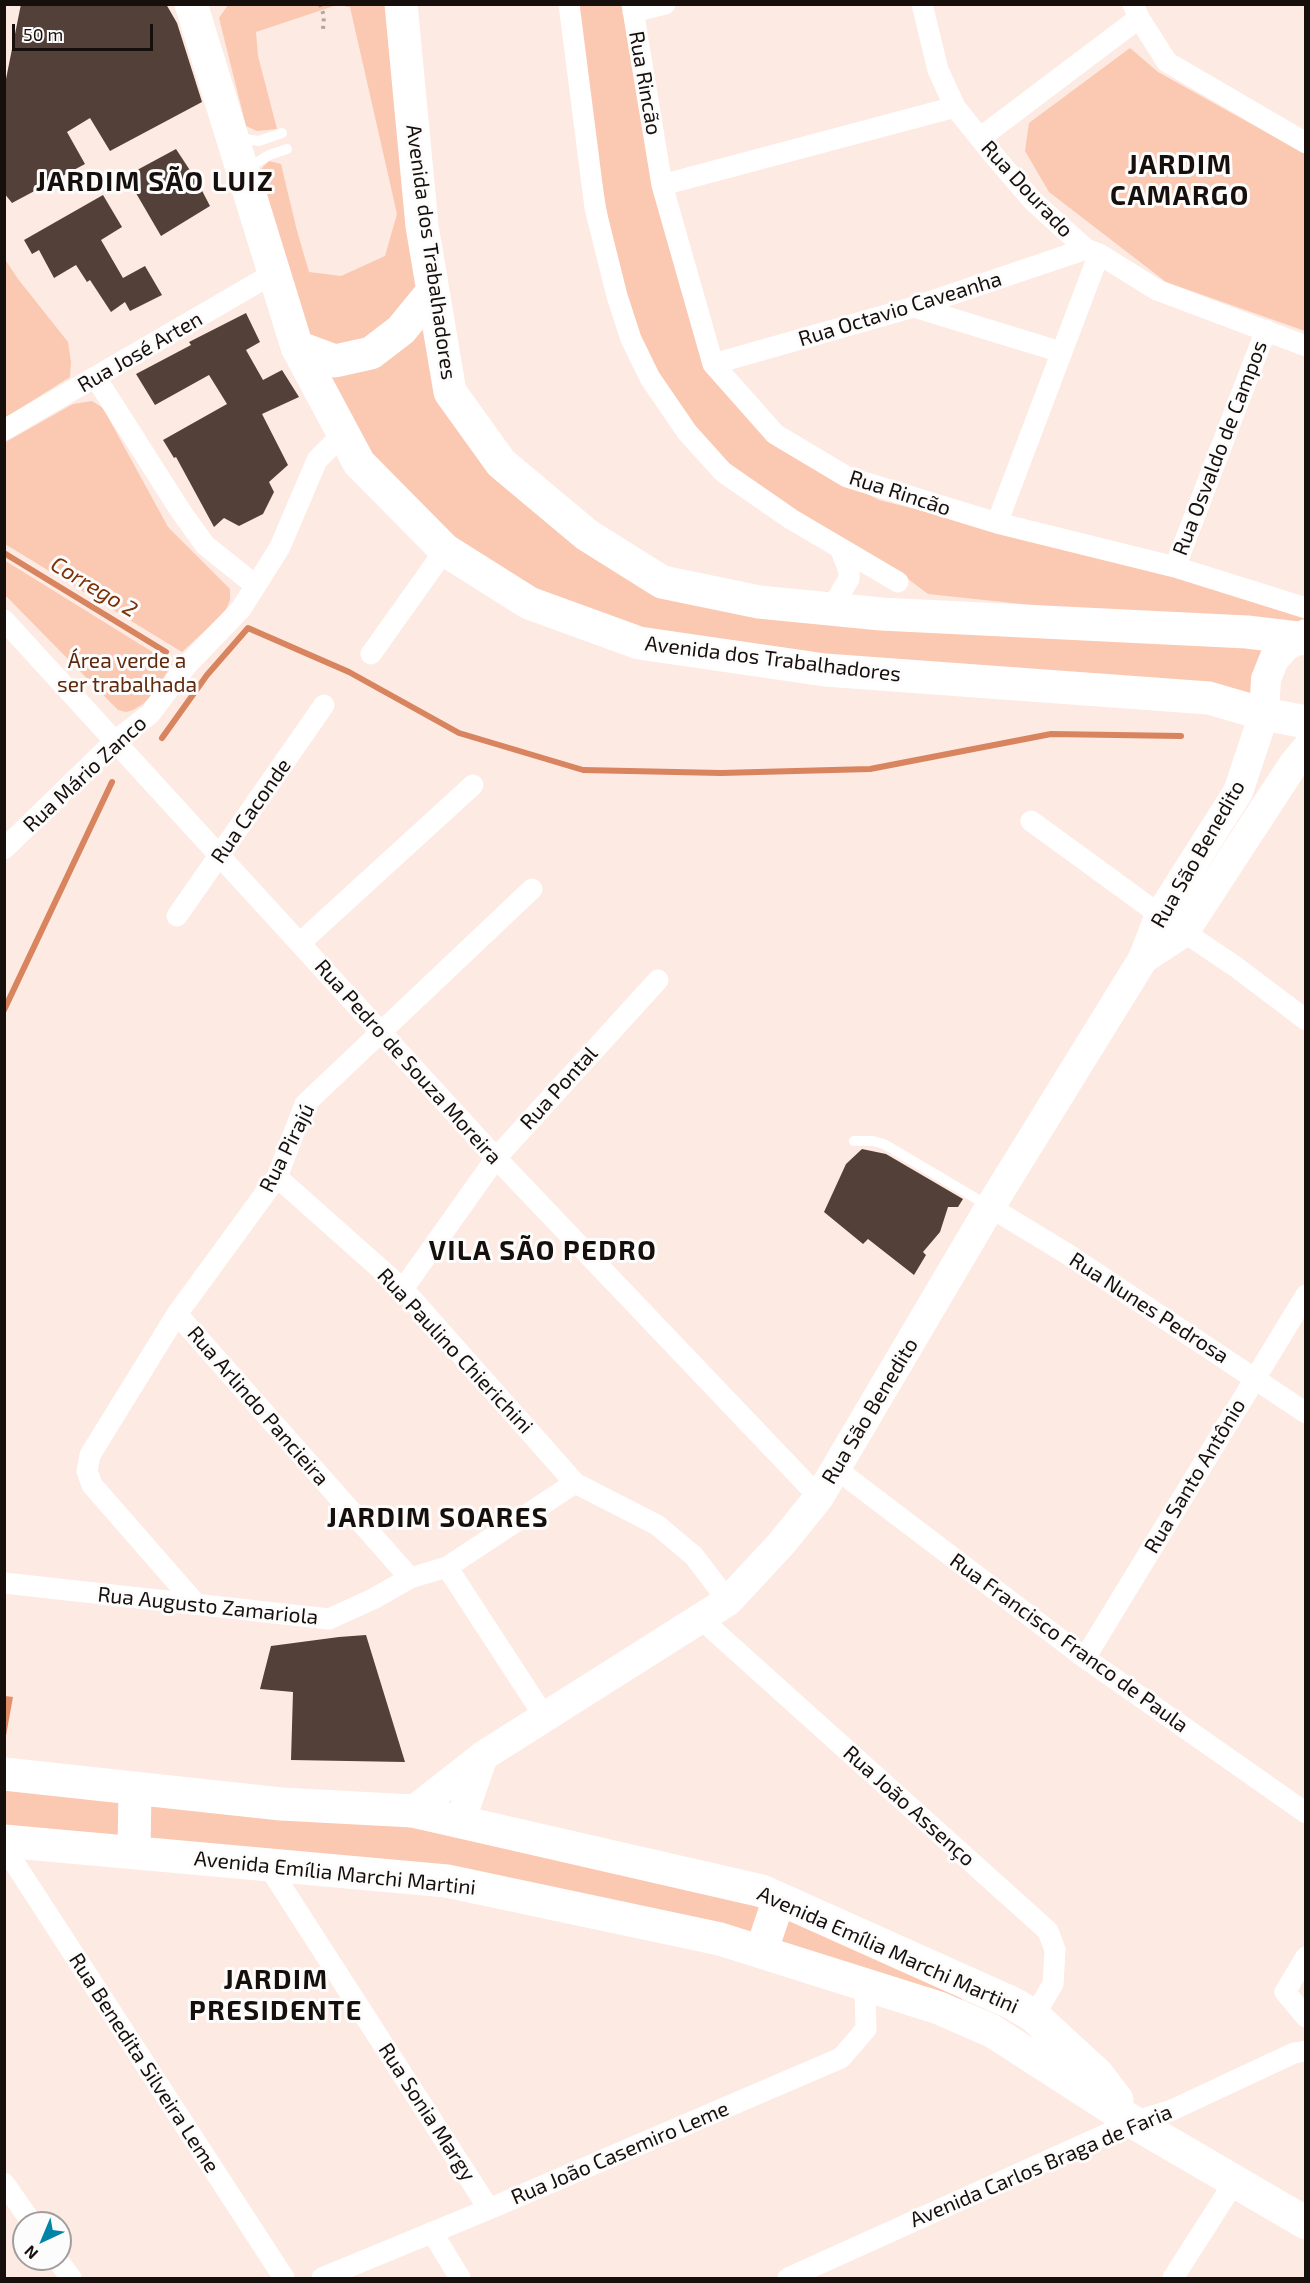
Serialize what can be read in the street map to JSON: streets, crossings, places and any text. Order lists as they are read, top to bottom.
{
  "streets": {
    "main road": ["Avenida dos Trabalhadores", "Rua São Benedito", "Avenida Emília Marchi Martini"],
    "street": [
      "Rua Rincão",
      "Rua Dourado",
      "Rua Octavio Caveanha",
      "Rua José Arten",
      "Rua Osvaldo de Campos",
      "Rua Mário Zanco",
      "Rua Caconde",
      "Rua Pedro de Souza Moreira",
      "Rua Pontal",
      "Rua Pirajú",
      "Rua Nunes Pedrosa",
      "Rua Paulino Chierichini",
      "Rua Arlindo Pancieira",
      "Rua Santo Antônio",
      "Rua Augusto Zamariola",
      "Rua Francisco Franco de Paula",
      "Rua João Assenço",
      "Rua Benedita Silveira Leme",
      "Rua Sonia Margy",
      "Rua João Casemiro Leme",
      "Avenida Carlos Braga de Faria"
    ]
  },
  "crossings": [
    ["Rua Rincão", "Avenida dos Trabalhadores"],
    ["Rua Rincão", "Rua Octavio Caveanha"],
    ["Rua Rincão", "Rua Osvaldo de Campos"],
    ["Rua Rincão", "Rua São Benedito"],
    ["Rua Dourado", "Rua Octavio Caveanha"],
    ["Rua Dourado", "Rua Osvaldo de Campos"],
    ["Avenida dos Trabalhadores", "Rua José Arten"],
    ["Avenida dos Trabalhadores", "Rua Mário Zanco"],
    ["Avenida dos Trabalhadores", "Rua São Benedito"],
    ["Rua Mário Zanco", "Rua Pedro de Souza Moreira"],
    ["Rua Caconde", "Rua Pedro de Souza Moreira"],
    ["Rua São Benedito", "Rua Pedro de Souza Moreira"],
    ["Rua São Benedito", "Rua Nunes Pedrosa"],
    ["Rua São Benedito", "Rua Francisco Franco de Paula"],
    ["Rua São Benedito", "Rua João Assenço"],
    ["Rua São Benedito", "Avenida Emília Marchi Martini"],
    ["Rua Pedro de Souza Moreira", "Rua Pontal"],
    ["Rua Pedro de Souza Moreira", "Rua Pirajú"],
    ["Rua Pontal", "Rua Paulino Chierichini"],
    ["Rua Pirajú", "Rua Paulino Chierichini"],
    ["Rua Pirajú", "Rua Arlindo Pancieira"],
    ["Rua Pirajú", "Rua Augusto Zamariola"],
    ["Rua Nunes Pedrosa", "Rua Santo Antônio"],
    ["Rua Paulino Chierichini", "Rua Augusto Zamariola"],
    ["Rua Arlindo Pancieira", "Rua Augusto Zamariola"],
    ["Rua Santo Antônio", "Rua Francisco Franco de Paula"],
    ["Rua João Assenço", "Avenida Emília Marchi Martini"],
    ["Avenida Emília Marchi Martini", "Rua Sonia Margy"],
    ["Avenida Emília Marchi Martini", "Rua João Casemiro Leme"],
    ["Avenida Emília Marchi Martini", "Avenida Carlos Braga de Faria"],
    ["Rua Sonia Margy", "Rua João Casemiro Leme"]
  ],
  "districts": [
    "JARDIM CAMARGO",
    "JARDIM SÃO LUIZ",
    "VILA SÃO PEDRO",
    "JARDIM SOARES",
    "JARDIM PRESIDENTE"
  ],
  "water": ["Corrego 2"],
  "parks": ["Área verde a ser trabalhada"],
  "scale_bar": "50 m",
  "north": "bottom left"
}
